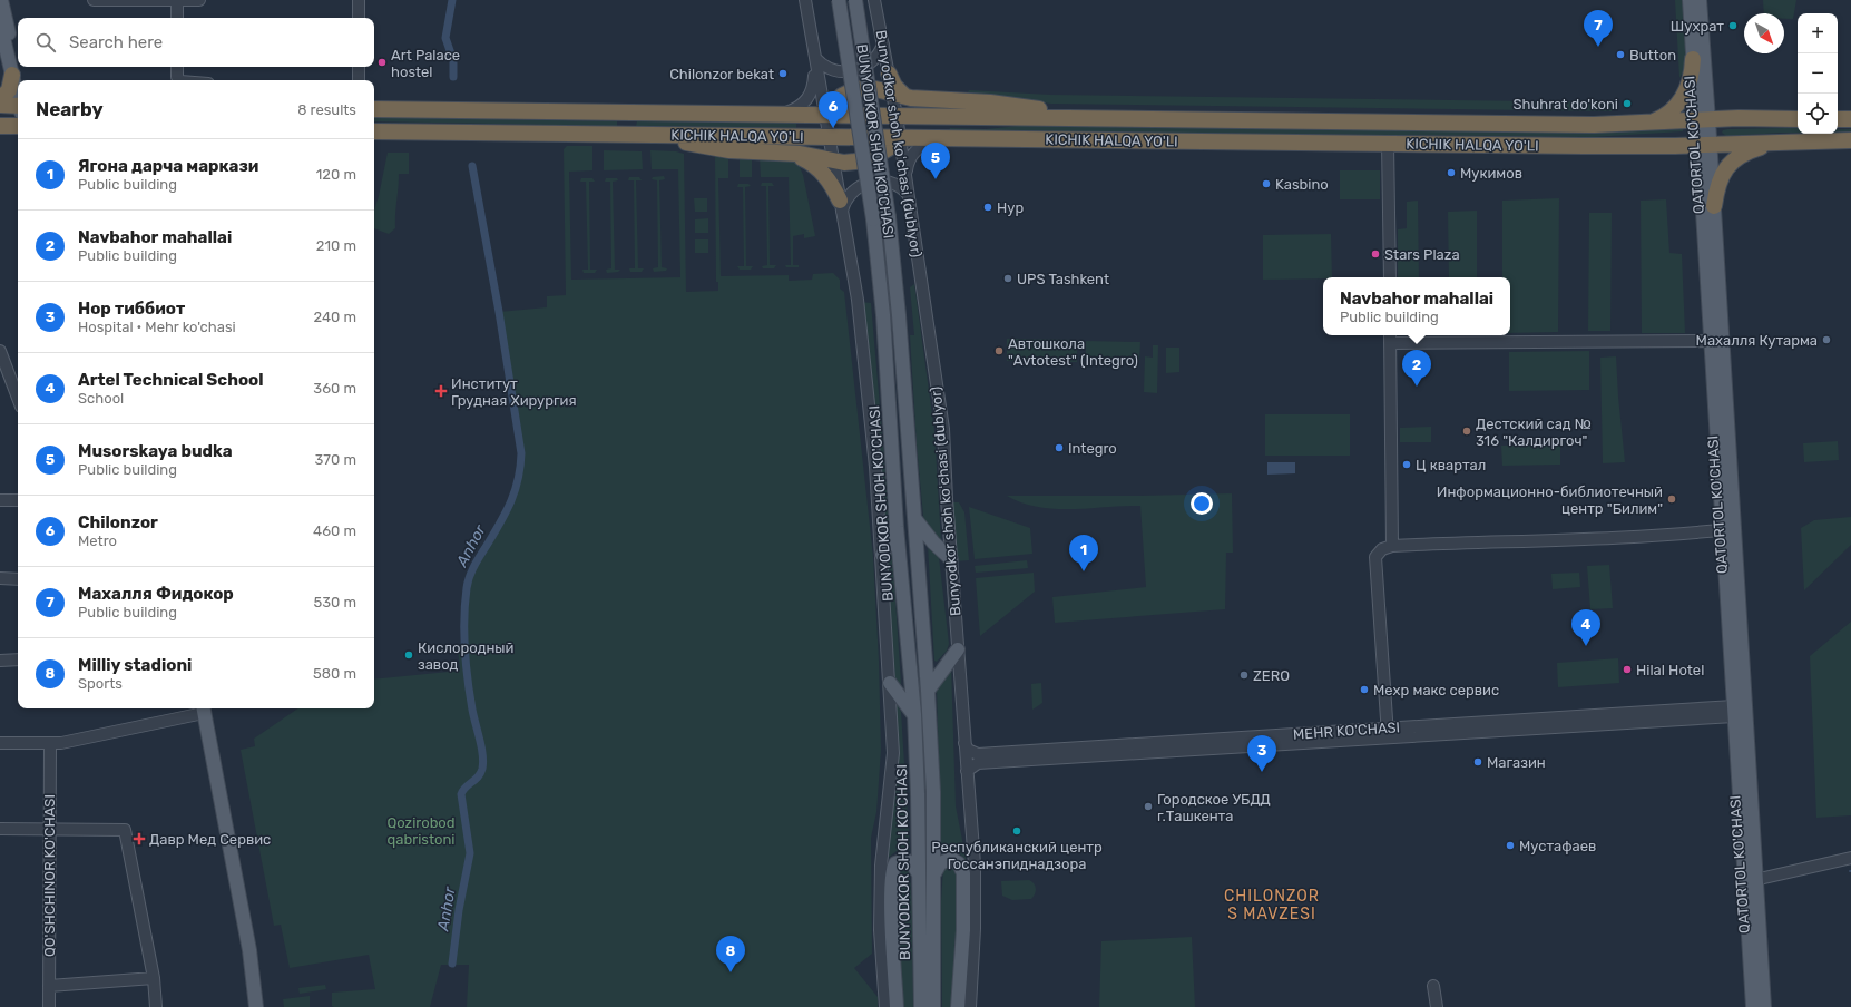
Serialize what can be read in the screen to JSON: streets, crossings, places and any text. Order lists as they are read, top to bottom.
{
  "streets": {
    "highway": ["KICHIK HALQA YO'LI"],
    "main road": ["BUNYODKOR SHOH KO'CHASI", "QATORTOL KO'CHASI"],
    "street": ["Bunyodkor shoh koʻchasi (dublyor)", "MEHR KO'CHASI", "QO'SHCHINOR KO'CHASI"]
  },
  "crossings": [
    ["KICHIK HALQA YO'LI", "Bunyodkor shoh koʻchasi (dublyor)"],
    ["KICHIK HALQA YO'LI", "QATORTOL KO'CHASI"],
    ["QATORTOL KO'CHASI", "MEHR KO'CHASI"]
  ],
  "districts": ["CHILONZOR S MAVZESI"],
  "water": ["Anhor"],
  "parks": ["Qozirobod qabristoni"],
  "places": {
    "other": [
      "Шухрат",
      "Button",
      "Art Palace hostel",
      "Chilonzor bekat",
      "Shuhrat do'koni",
      "Мукимов",
      "Kasbino",
      "Нур",
      "Stars Plaza",
      "UPS Tashkent",
      "Махалля Кутарма",
      "Автошкола \"Avtotest\" (Integro)",
      "Дестский сад № 316 \"Калдиргоч\"",
      "Integro",
      "Ц квартал",
      "Информационно-библиотечный центр \"Билим\"",
      "Кислородный завод",
      "Hilal Hotel",
      "ZERO",
      "Мехр макс сервис",
      "Магазин",
      "Городское УБДД г.Ташкента",
      "Республиканский центр Госсанэпиднадзора",
      "Мустафаев"
    ],
    "health": ["Институт Грудная Хирургия", "Давр Мед Сервис"]
  },
  "north": "bottom right",
  "page": {
    "pins": [
      "7",
      "6",
      "5",
      "2",
      "1",
      "4",
      "3",
      "8"
    ],
    "map_buttons": ["+", "−"],
    "search": "Search here",
    "heading": ["Nearby", "8 results"],
    "list": [
      {
        "mark": "1",
        "name": "Ягона дарча маркази",
        "note": "Public building",
        "value": "120 m"
      },
      {
        "mark": "2",
        "name": "Navbahor mahallai",
        "note": "Public building",
        "value": "210 m"
      },
      {
        "mark": "3",
        "name": "Нор тиббиот",
        "note": "Hospital · Mehr ko'chasi",
        "value": "240 m"
      },
      {
        "mark": "4",
        "name": "Artel Technical School",
        "note": "School",
        "value": "360 m"
      },
      {
        "mark": "5",
        "name": "Musorskaya budka",
        "note": "Public building",
        "value": "370 m"
      },
      {
        "mark": "6",
        "name": "Chilonzor",
        "note": "Metro",
        "value": "460 m"
      },
      {
        "mark": "7",
        "name": "Махалля Фидокор",
        "note": "Public building",
        "value": "530 m"
      },
      {
        "mark": "8",
        "name": "Milliy stadioni",
        "note": "Sports",
        "value": "580 m"
      }
    ],
    "popup": ["Navbahor mahallai", "Public building"]
  }
}
